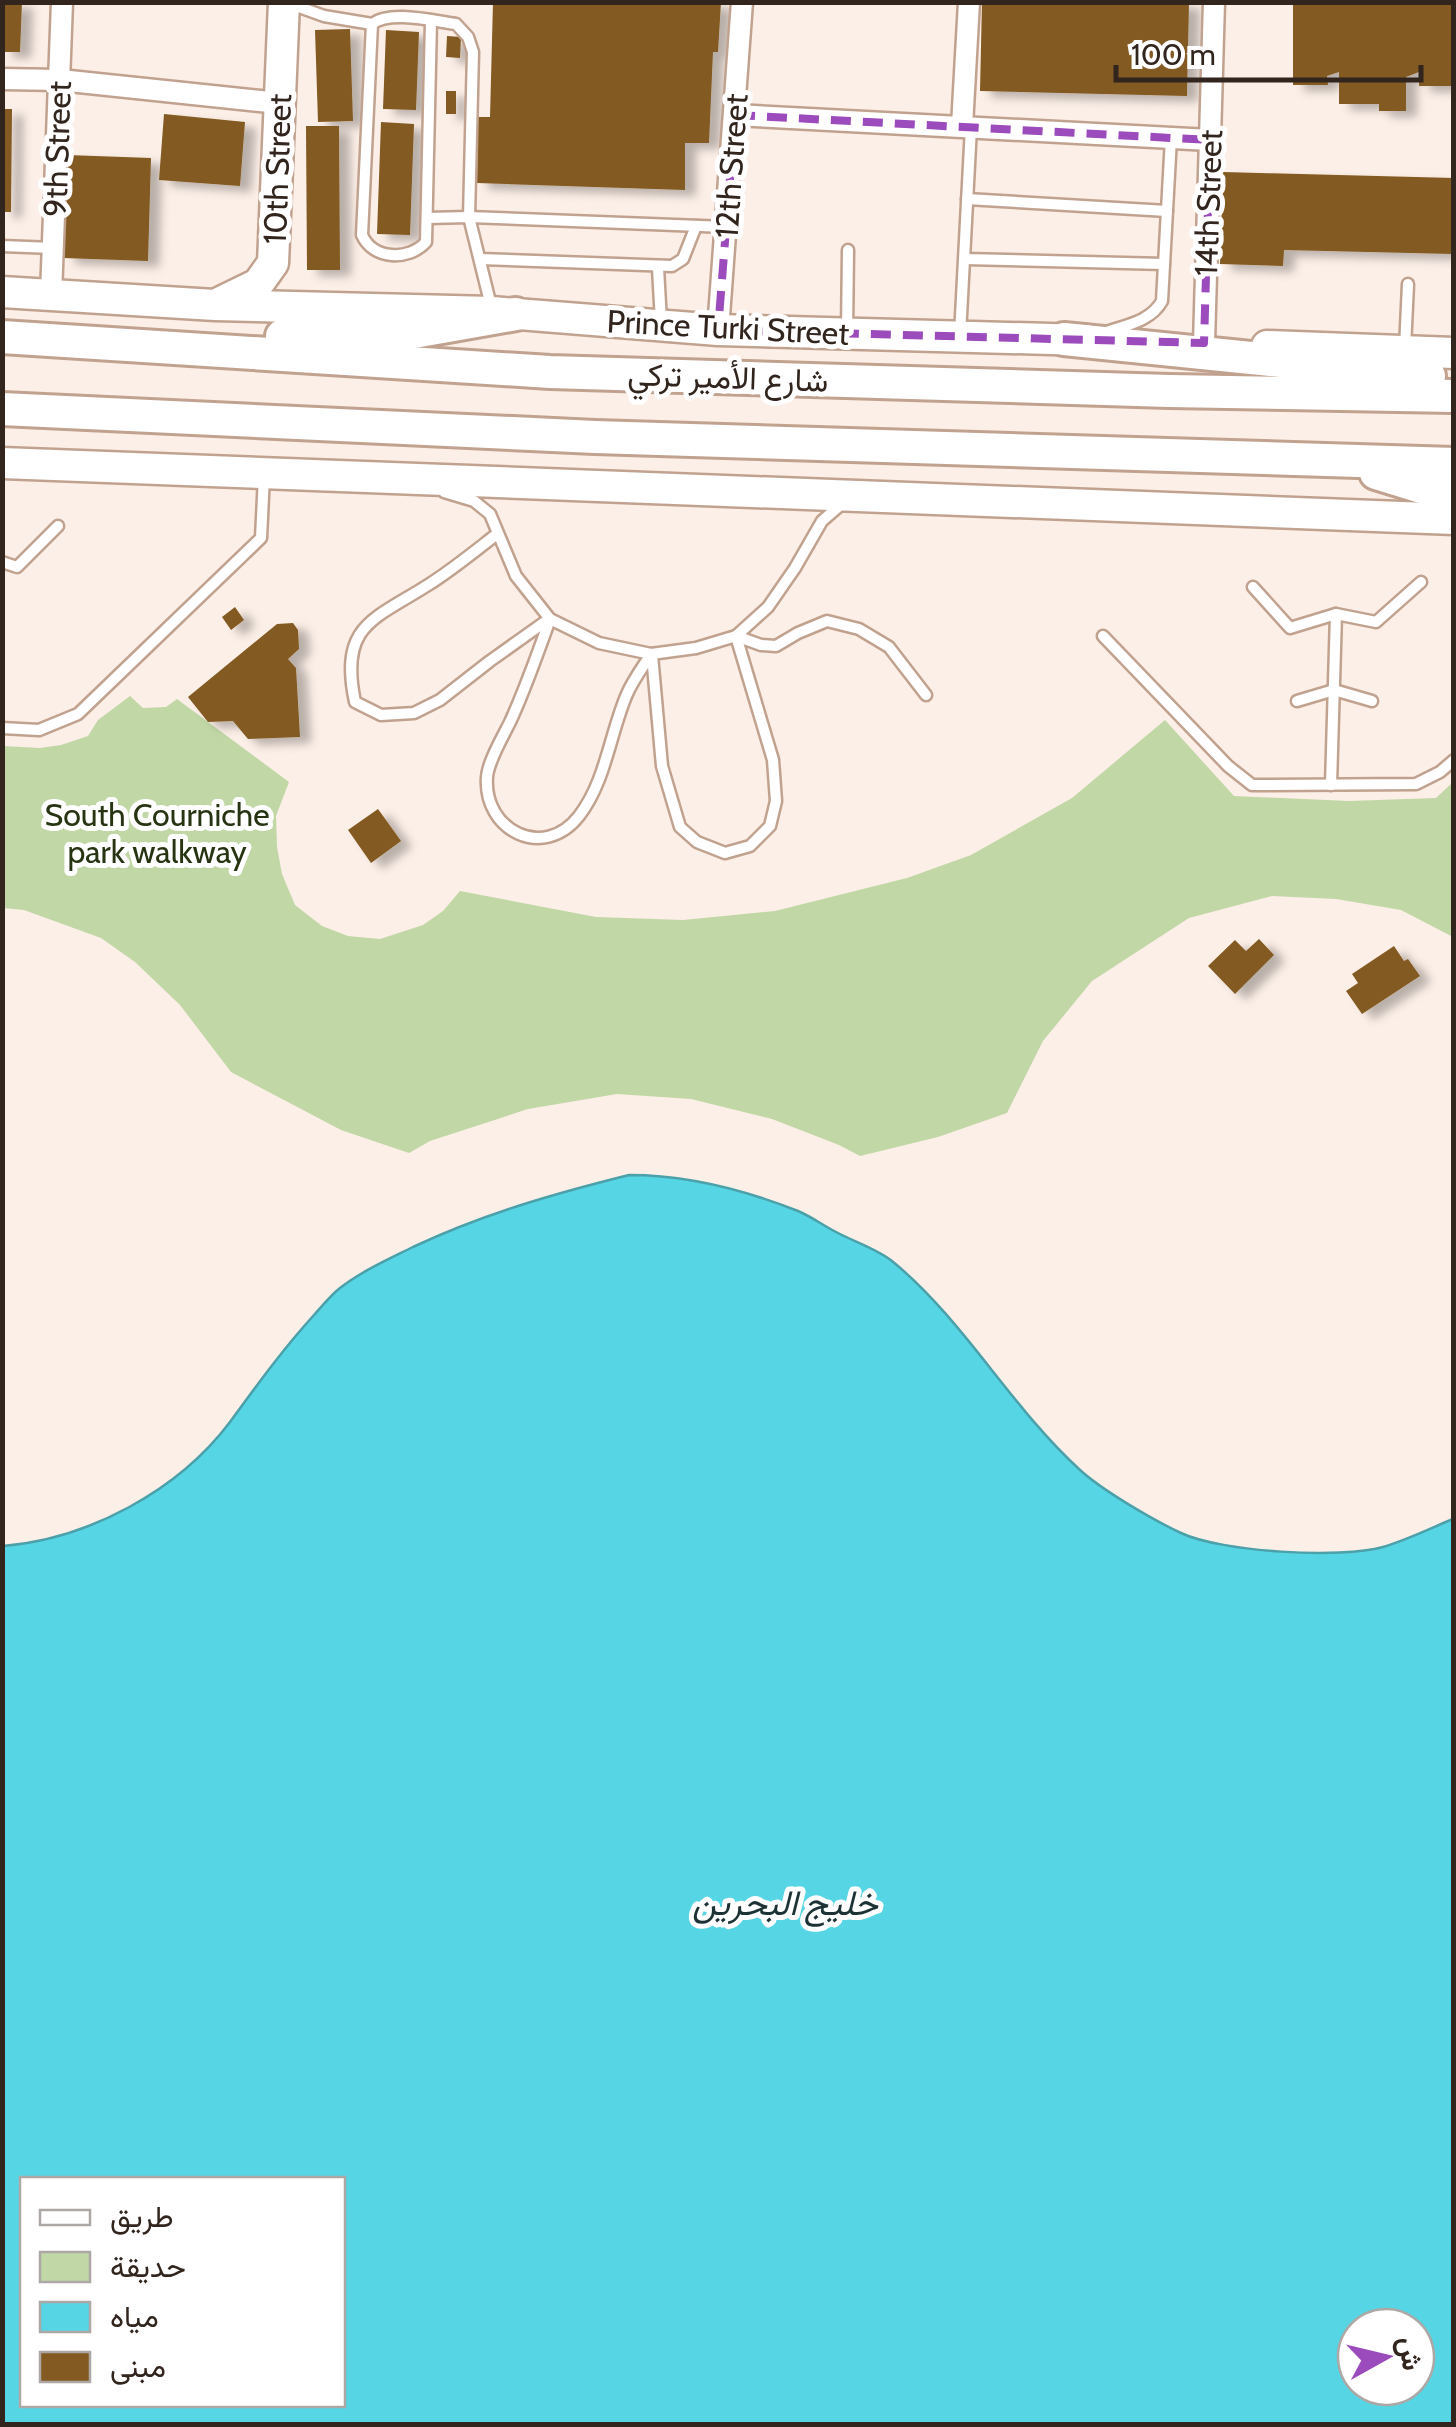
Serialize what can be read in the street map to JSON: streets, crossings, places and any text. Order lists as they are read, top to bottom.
{
  "streets": {
    "main road": ["شارع الأمير تركي"],
    "street": [
      "9th Street",
      "12th Street",
      "10th Street",
      "14th Street",
      "Prince Turki Street"
    ]
  },
  "crossings": [
    ["9th Street", "Prince Turki Street"],
    ["12th Street", "Prince Turki Street"],
    ["10th Street", "Prince Turki Street"],
    ["14th Street", "Prince Turki Street"]
  ],
  "water": ["خليج البحرين"],
  "parks": ["South Courniche park walkway"],
  "legend": [
    "طريق",
    "حديقة",
    "مياه",
    "مبنى"
  ],
  "scale_bar": "100 m",
  "north": "right"
}
